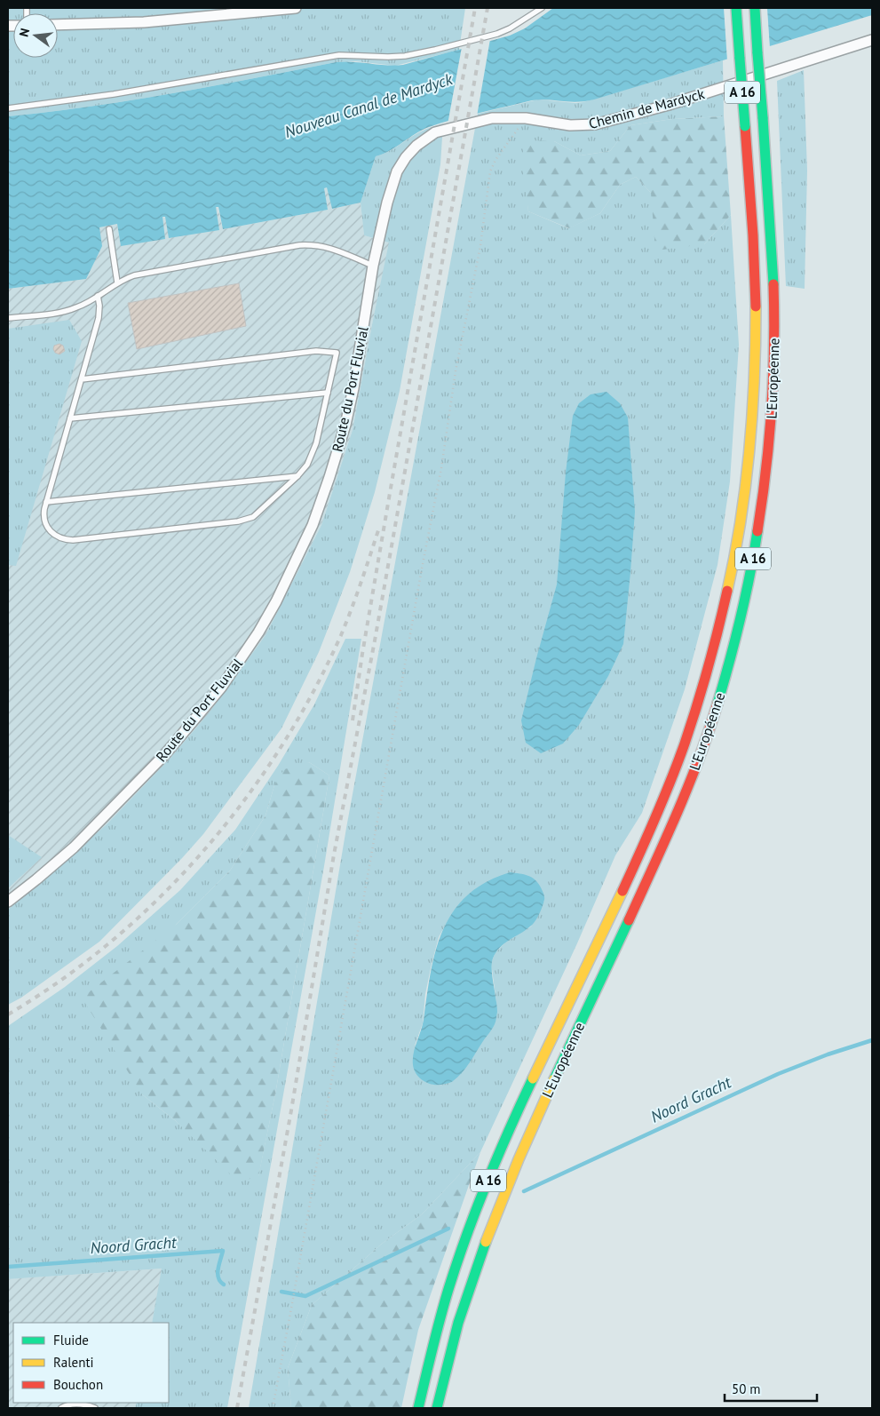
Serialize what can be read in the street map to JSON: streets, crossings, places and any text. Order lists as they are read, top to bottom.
{
  "streets": {
    "highway": ["A 16", "L'Européenne"],
    "street": ["Chemin de Mardyck", "Route du Port Fluvial"]
  },
  "crossings": [
    ["Chemin de Mardyck", "Route du Port Fluvial"]
  ],
  "water": ["Nouveau Canal de Mardyck", "Noord Gracht"],
  "legend": ["Fluide", "Ralenti", "Bouchon"],
  "scale_bar": "50 m",
  "north": "left"
}
